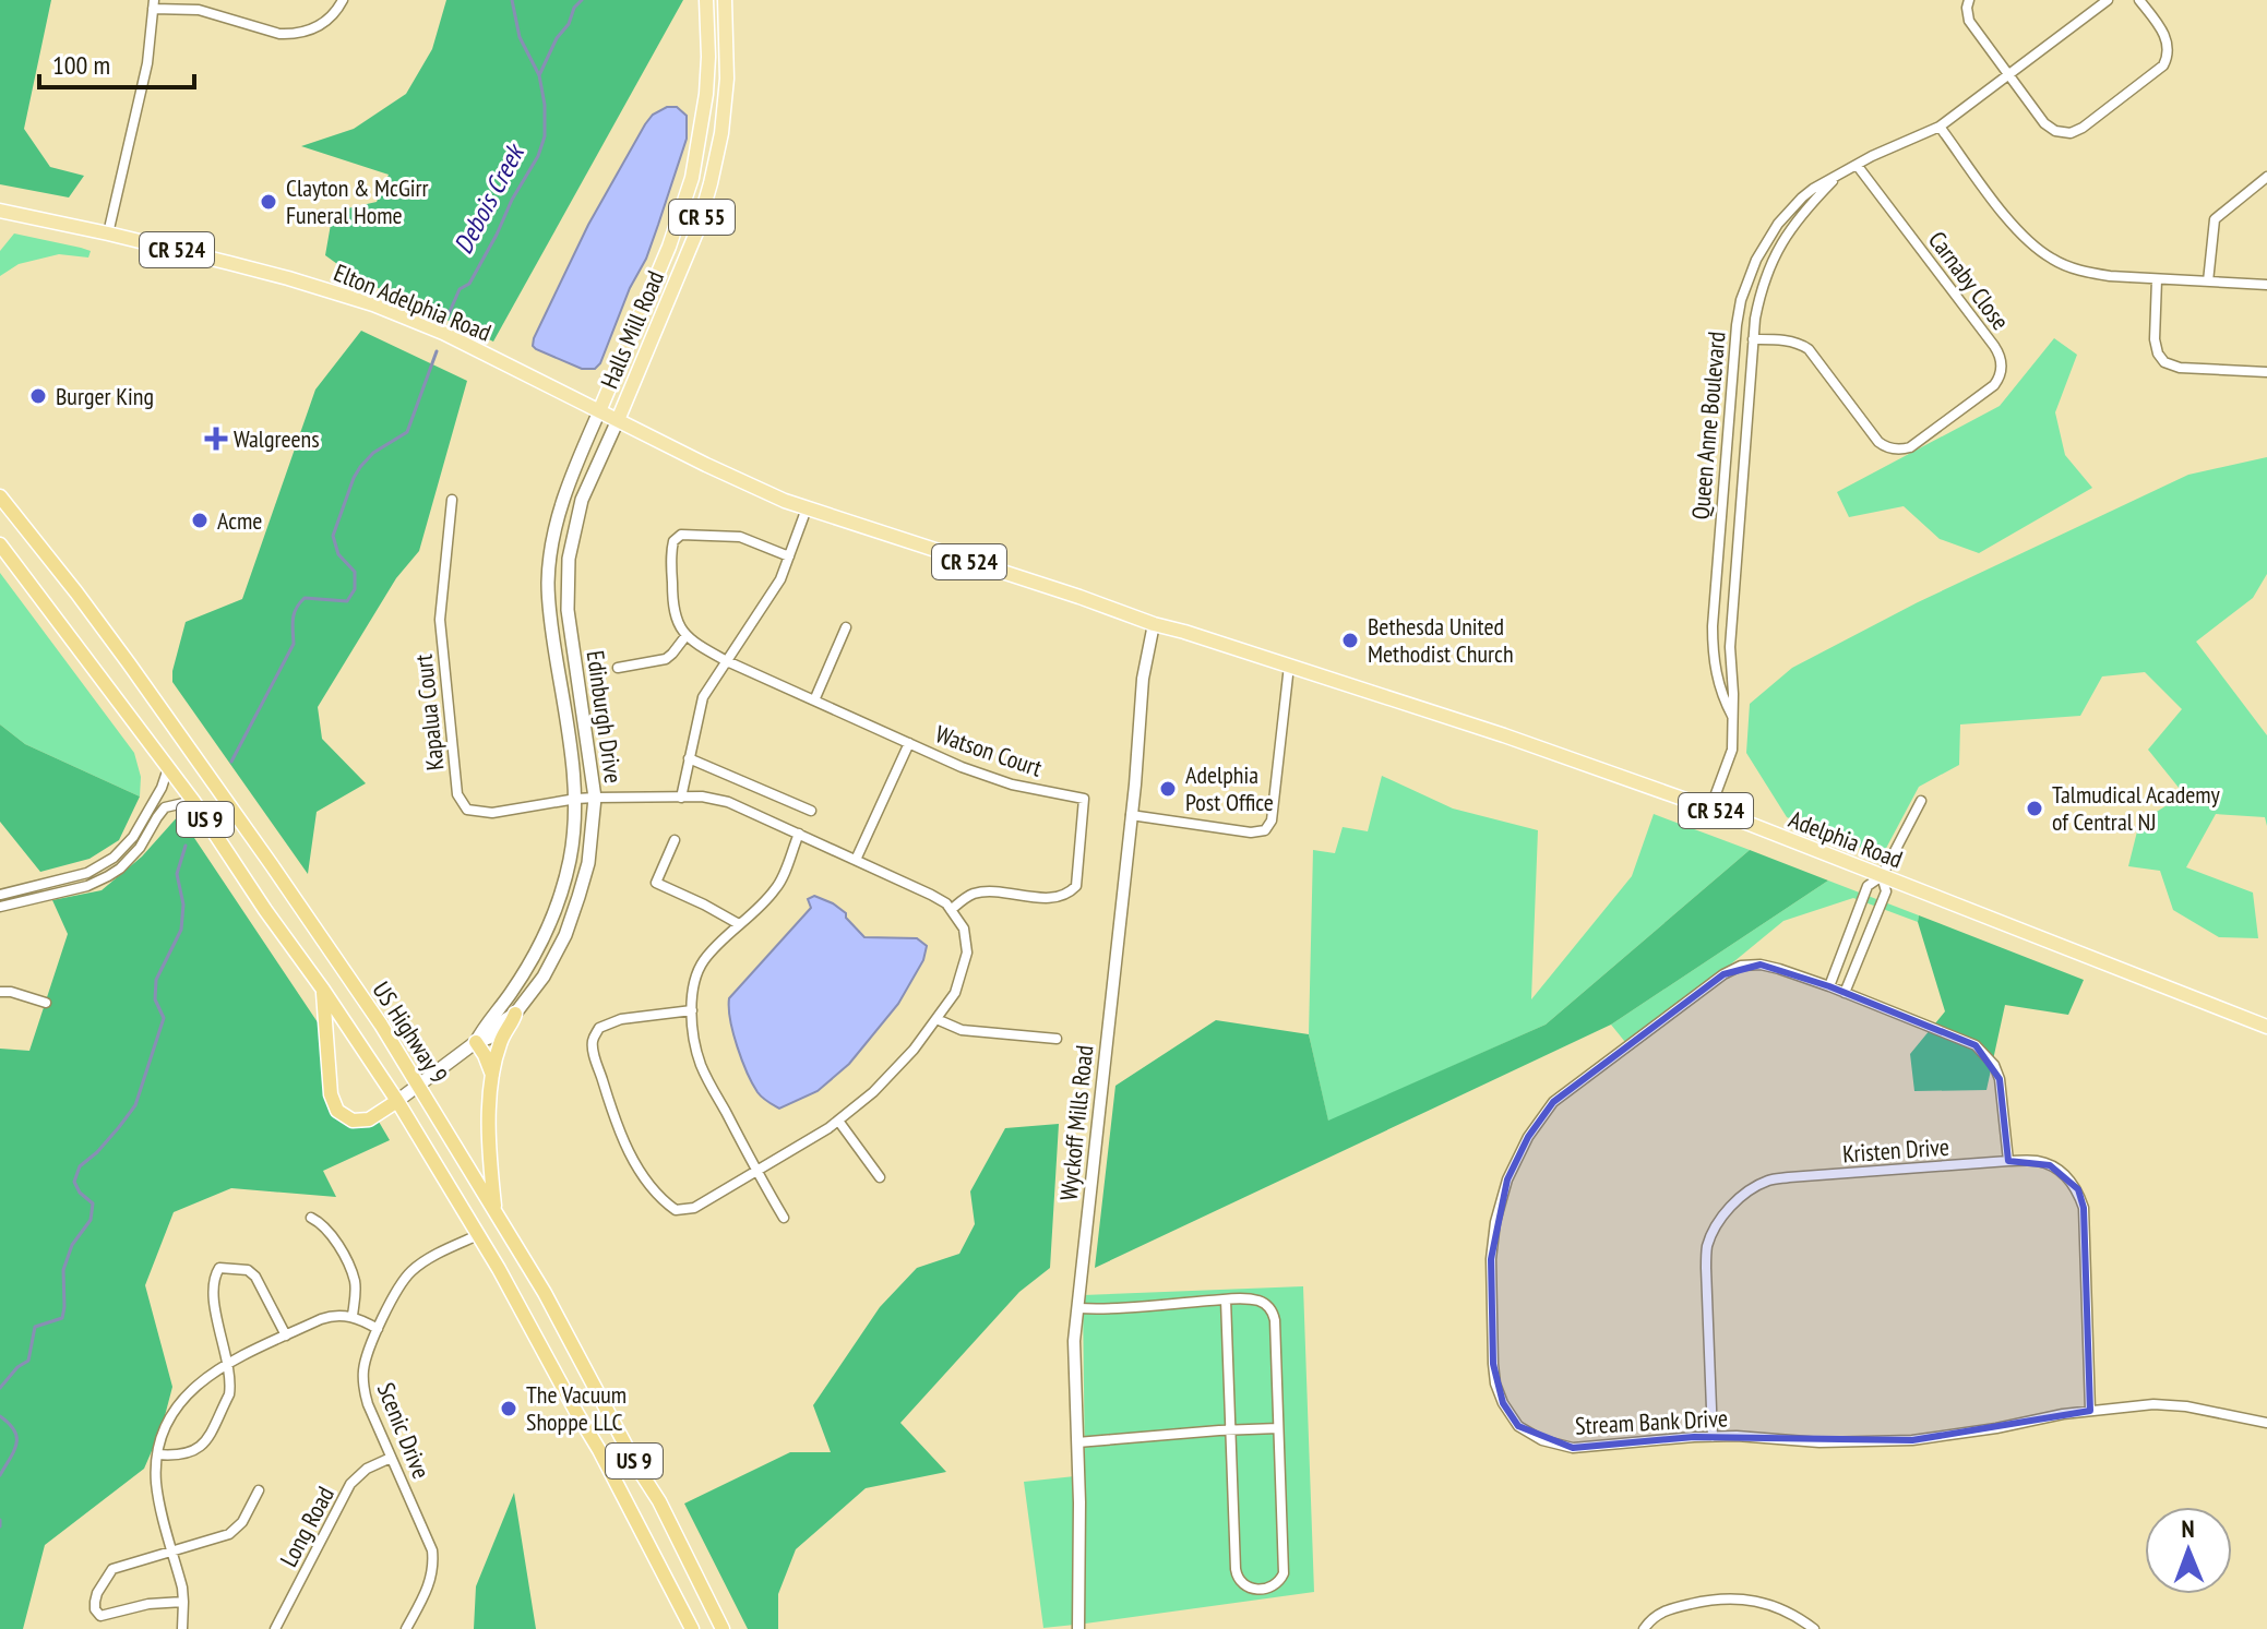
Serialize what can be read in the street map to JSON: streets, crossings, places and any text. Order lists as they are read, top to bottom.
{
  "streets": {
    "highway": ["US 9", "US Highway 9"],
    "main road": [
      "CR 55",
      "CR 524",
      "Elton Adelphia Road",
      "Halls Mill Road",
      "Edinburgh Drive",
      "Adelphia Road"
    ],
    "street": [
      "Carnaby Close",
      "Queen Anne Boulevard",
      "Kapalua Court",
      "Watson Court",
      "Wyckoff Mills Road",
      "Kristen Drive",
      "Stream Bank Drive",
      "Scenic Drive",
      "Long Road"
    ]
  },
  "crossings": [
    ["CR 524", "Elton Adelphia Road"],
    ["CR 524", "Adelphia Road"],
    ["CR 524", "Wyckoff Mills Road"],
    ["Carnaby Close", "Queen Anne Boulevard"],
    ["Elton Adelphia Road", "Halls Mill Road"],
    ["Elton Adelphia Road", "Edinburgh Drive"],
    ["Halls Mill Road", "Edinburgh Drive"],
    ["Queen Anne Boulevard", "Adelphia Road"],
    ["Kapalua Court", "Edinburgh Drive"],
    ["Kapalua Court", "Watson Court"],
    ["Edinburgh Drive", "US Highway 9"],
    ["Adelphia Road", "Wyckoff Mills Road"],
    ["US Highway 9", "Scenic Drive"],
    ["Kristen Drive", "Stream Bank Drive"],
    ["Scenic Drive", "Long Road"]
  ],
  "water": ["Debois Creek"],
  "places": {
    "other": [
      "Clayton & McGirr Funeral Home",
      "Burger King",
      "Acme",
      "Bethesda United Methodist Church",
      "Adelphia Post Office",
      "Talmudical Academy of Central NJ",
      "The Vacuum Shoppe LLC"
    ],
    "health": ["Walgreens"]
  },
  "scale_bar": "100 m",
  "north": "top"
}
